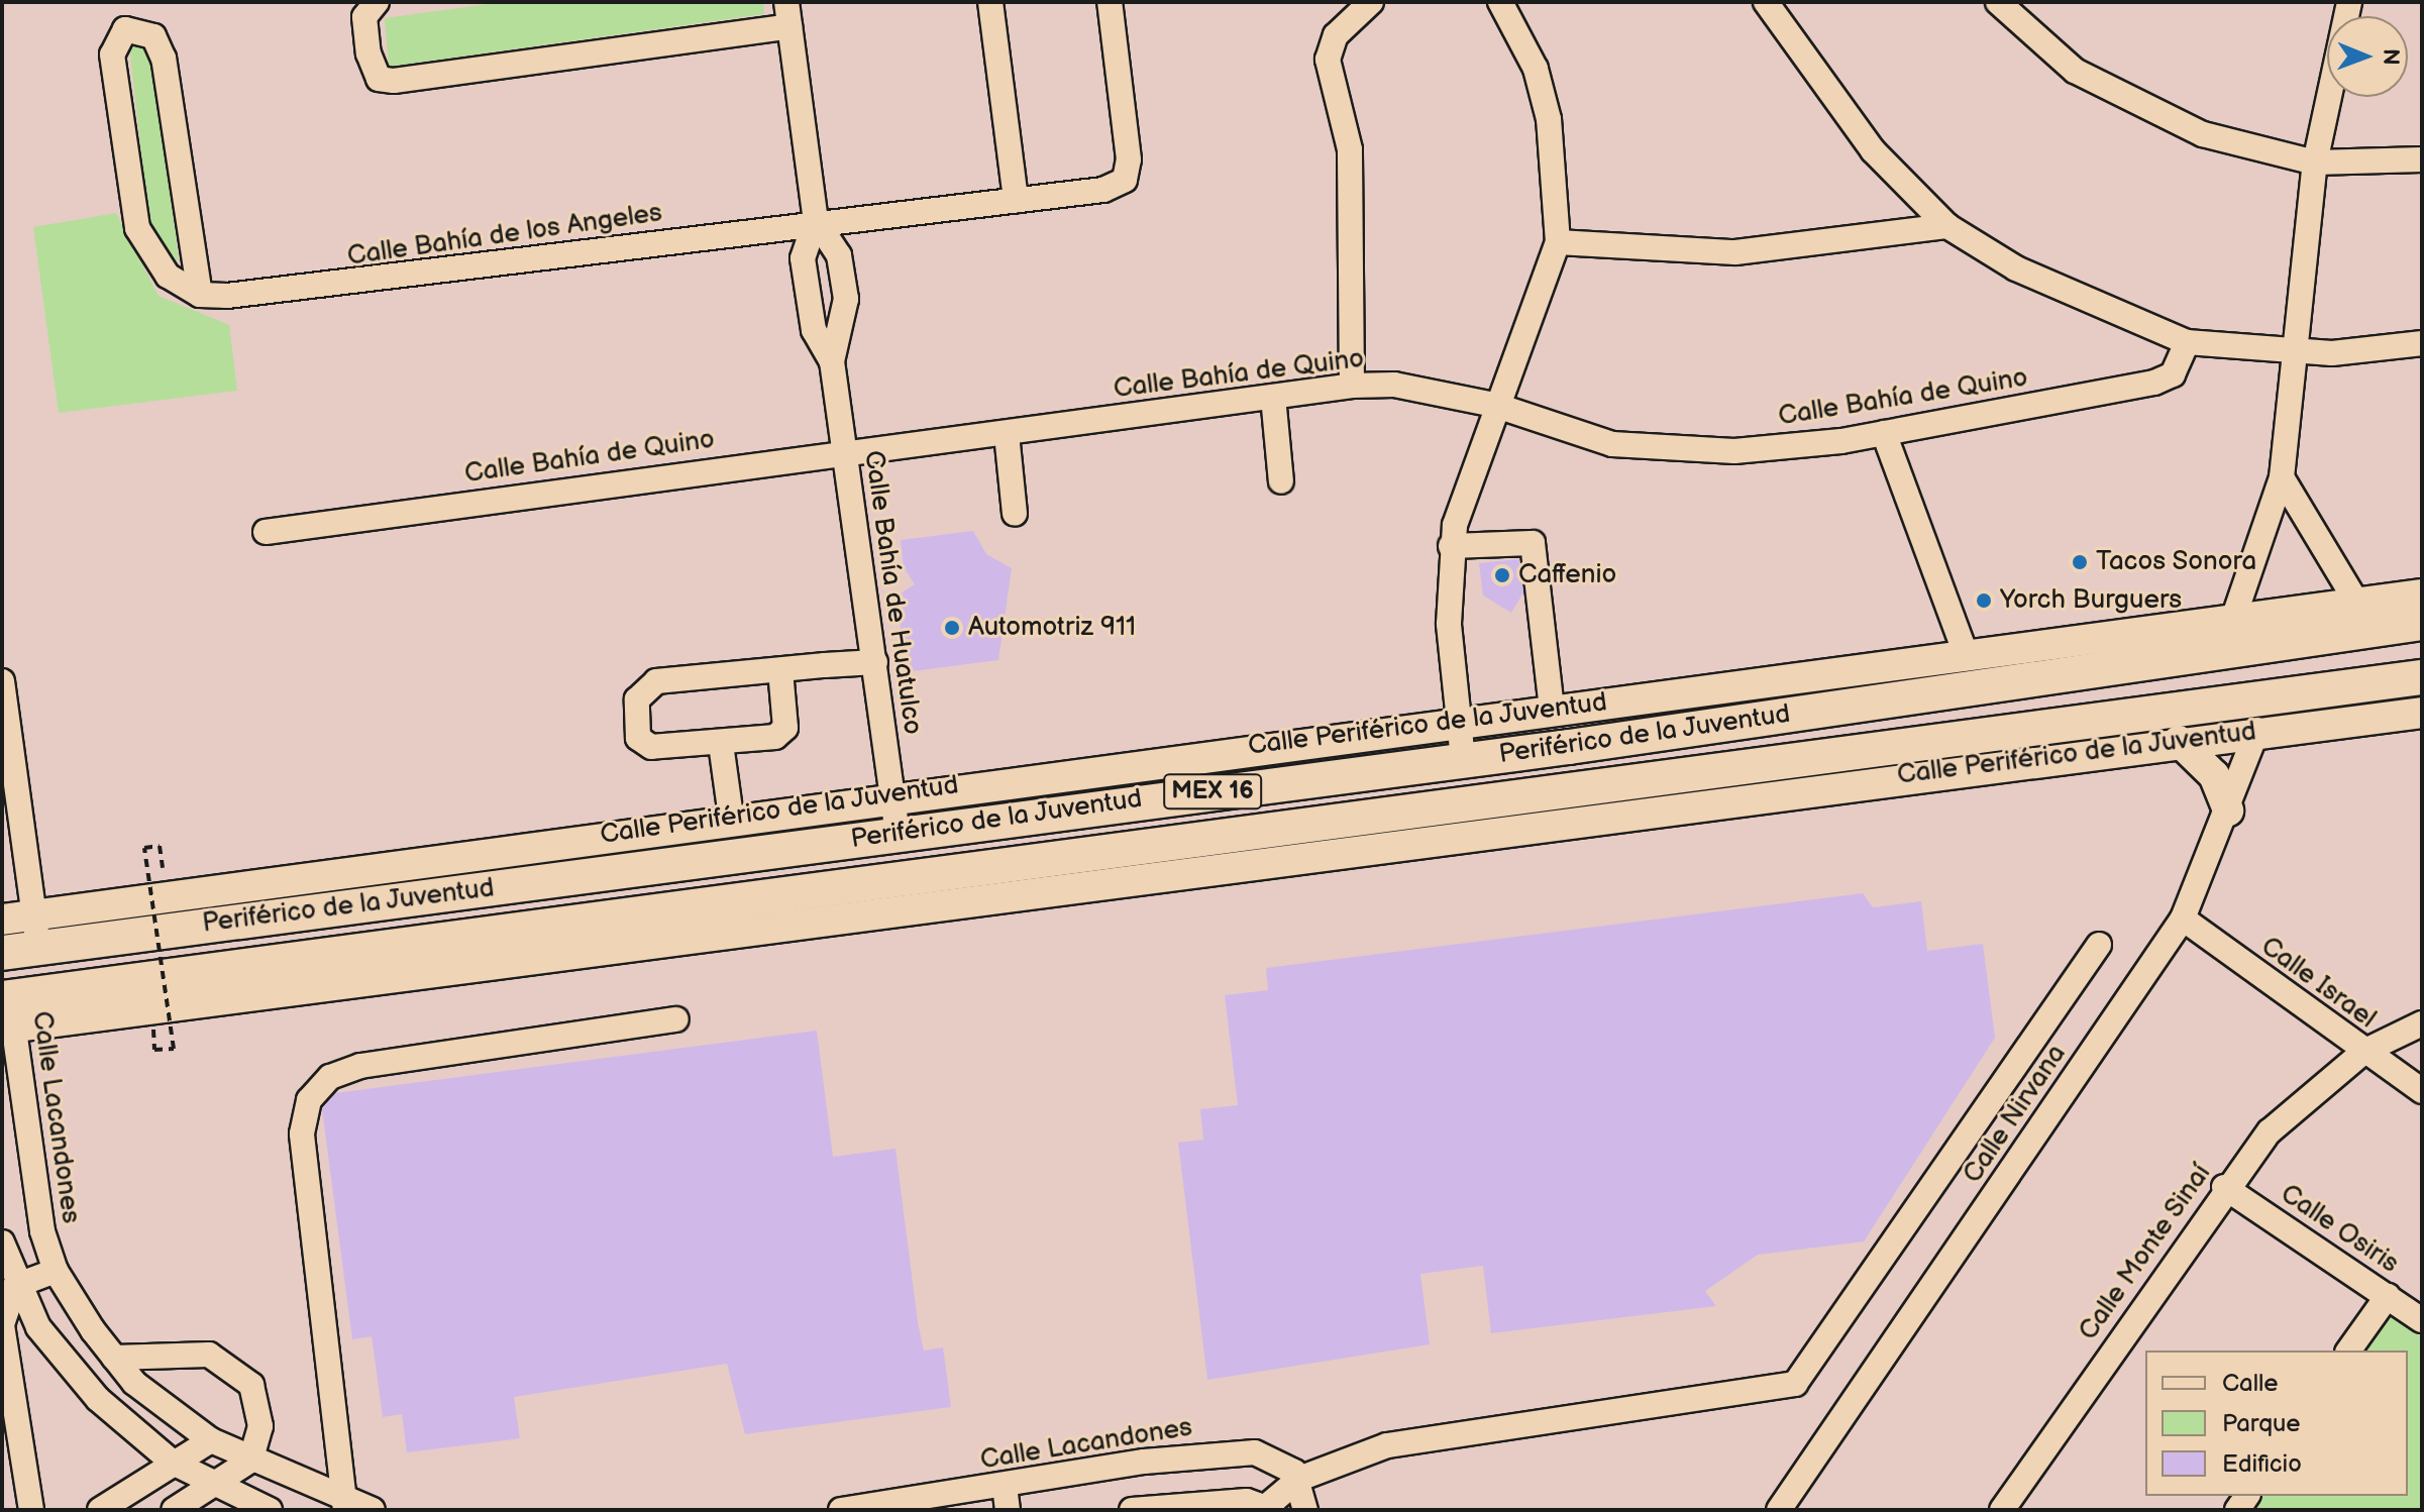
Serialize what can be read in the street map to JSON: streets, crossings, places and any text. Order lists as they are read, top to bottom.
{
  "streets": {
    "highway": ["Periférico de la Juventud", "MEX 16"],
    "main road": ["Calle Periférico de la Juventud"],
    "street": [
      "Calle Bahía de los Angeles",
      "Calle Bahía de Quino",
      "Calle Bahía de Huatulco",
      "Calle Israel",
      "Calle Nirvana",
      "Calle Lacandones",
      "Calle Osiris",
      "Calle Monte Sinaí"
    ]
  },
  "crossings": [
    ["Calle Bahía de los Angeles", "Calle Bahía de Huatulco"],
    ["Calle Bahía de Quino", "Calle Bahía de Huatulco"],
    ["Calle Bahía de Huatulco", "Calle Periférico de la Juventud"],
    ["Calle Bahía de Huatulco", "Periférico de la Juventud"],
    ["Calle Periférico de la Juventud", "Periférico de la Juventud"],
    ["Calle Periférico de la Juventud", "Calle Nirvana"],
    ["Calle Periférico de la Juventud", "Calle Lacandones"],
    ["Periférico de la Juventud", "Calle Lacandones"],
    ["Calle Israel", "Calle Nirvana"],
    ["Calle Israel", "Calle Monte Sinaí"],
    ["Calle Osiris", "Calle Monte Sinaí"]
  ],
  "places": [
    "Tacos Sonora",
    "Caffenio",
    "Yorch Burguers",
    "Automotriz 911"
  ],
  "legend": ["Calle", "Parque", "Edificio"],
  "north": "right"
}
